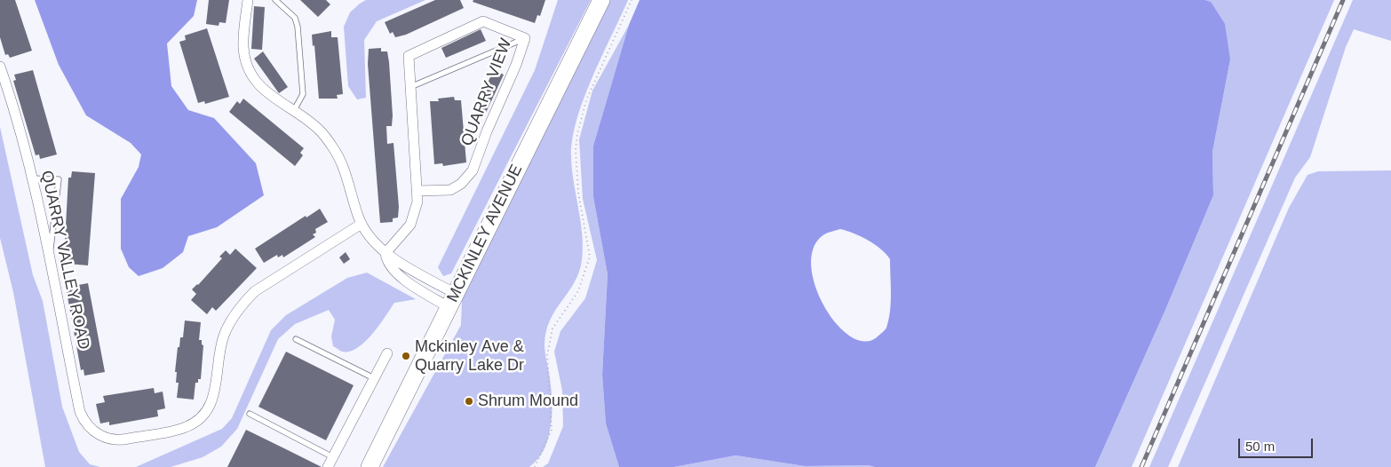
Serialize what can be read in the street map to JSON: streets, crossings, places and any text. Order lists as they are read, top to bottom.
{
  "streets": {
    "main road": ["MCKINLEY AVENUE"],
    "street": ["QUARRY VIEW", "QUARRY VALLEY ROAD"]
  },
  "places": ["Mckinley Ave & Quarry Lake Dr", "Shrum Mound"],
  "scale_bar": "50 m"
}
